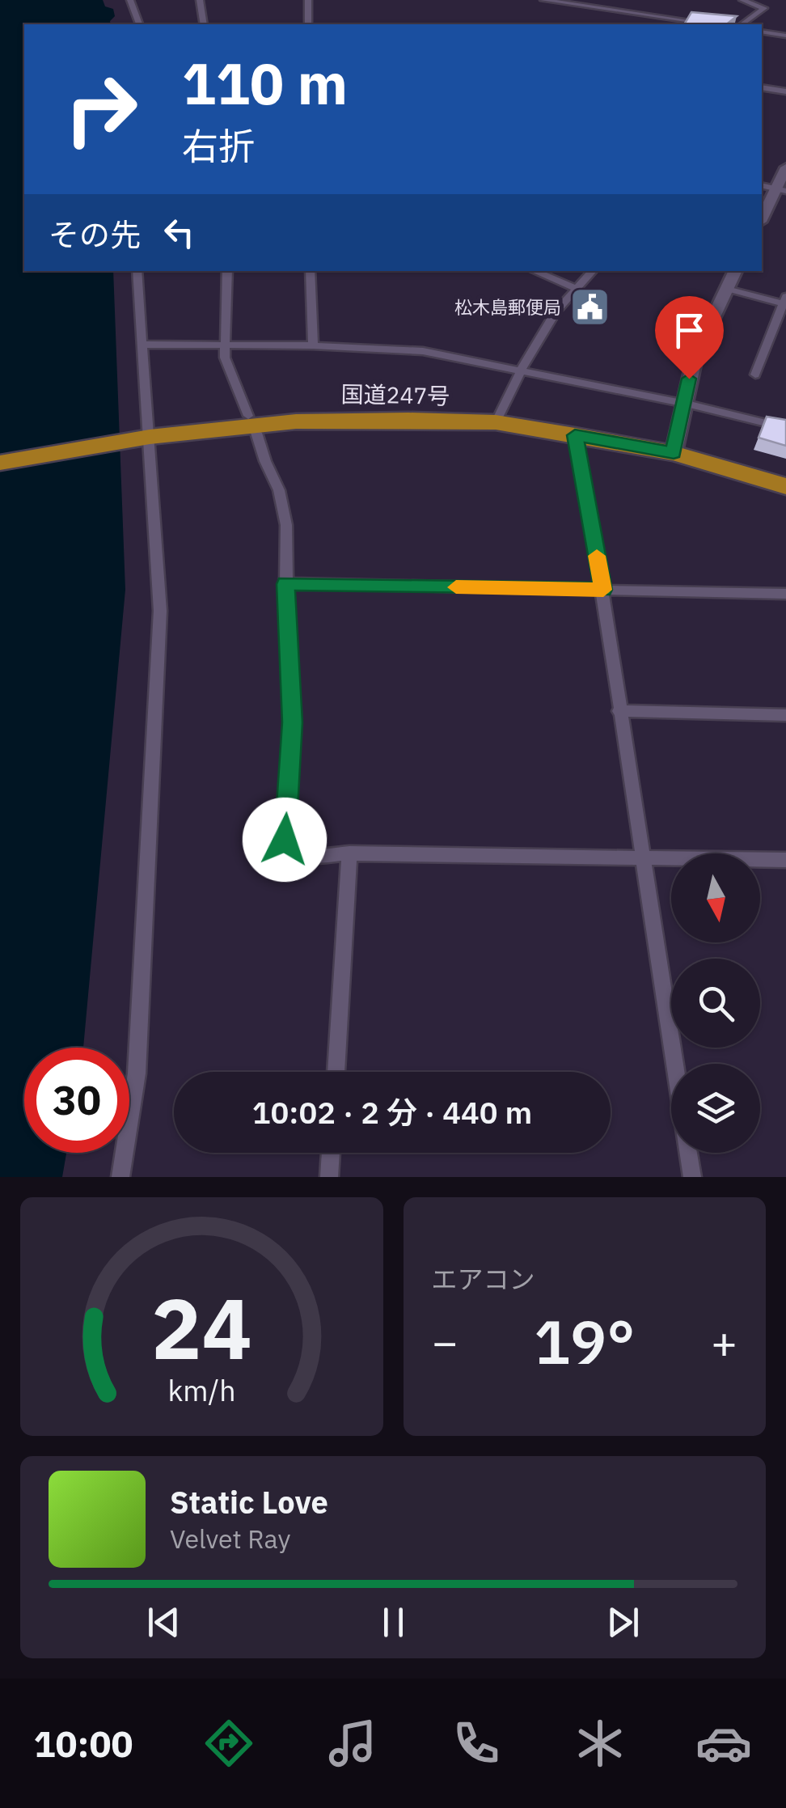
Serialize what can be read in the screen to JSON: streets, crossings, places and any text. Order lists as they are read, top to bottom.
{
  "streets": {
    "highway": ["国道247号"]
  },
  "places": {
    "public building": ["松木島郵便局"]
  },
  "north": "bottom",
  "page": {
    "turn": ["110 m", "右折"],
    "then": "その先",
    "limit": "30",
    "trip": "10:02 · 2 分 · 440 m",
    "tile": "エアコン",
    "heat": ["−", "19°", "+"],
    "song": ["Static Love", "Velvet Ray"],
    "tabs": "10:00",
    "gauge": ["24", "km/h"]
  }
}
